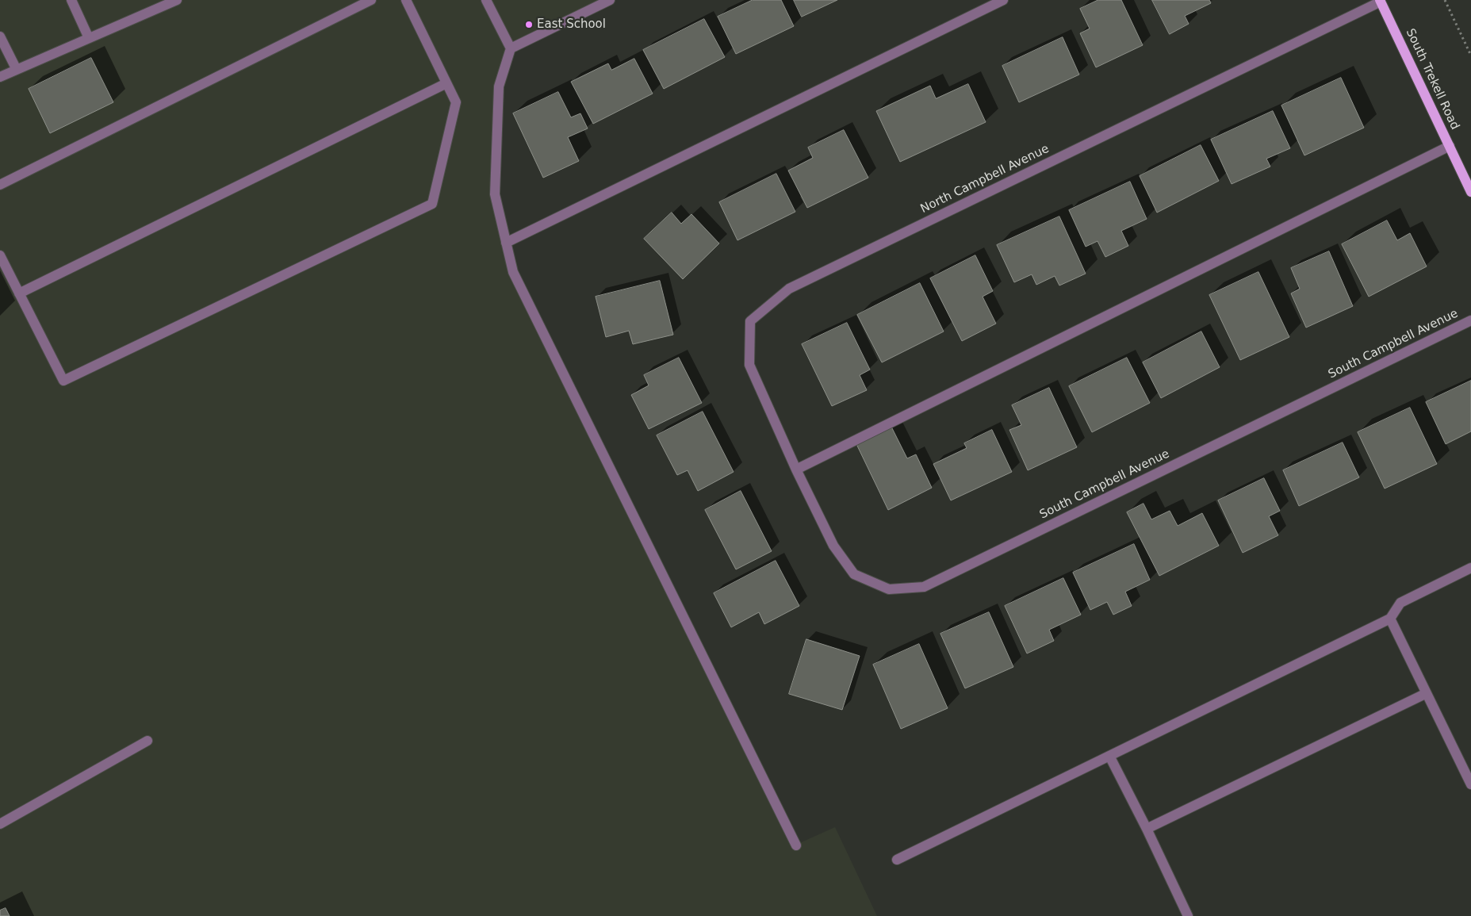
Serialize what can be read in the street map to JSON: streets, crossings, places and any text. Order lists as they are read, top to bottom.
{
  "streets": {
    "main road": ["South Trekell Road"],
    "street": ["North Campbell Avenue", "South Campbell Avenue"]
  },
  "crossings": [
    ["South Trekell Road", "North Campbell Avenue"],
    ["North Campbell Avenue", "South Campbell Avenue"]
  ],
  "places": ["East School"]
}
